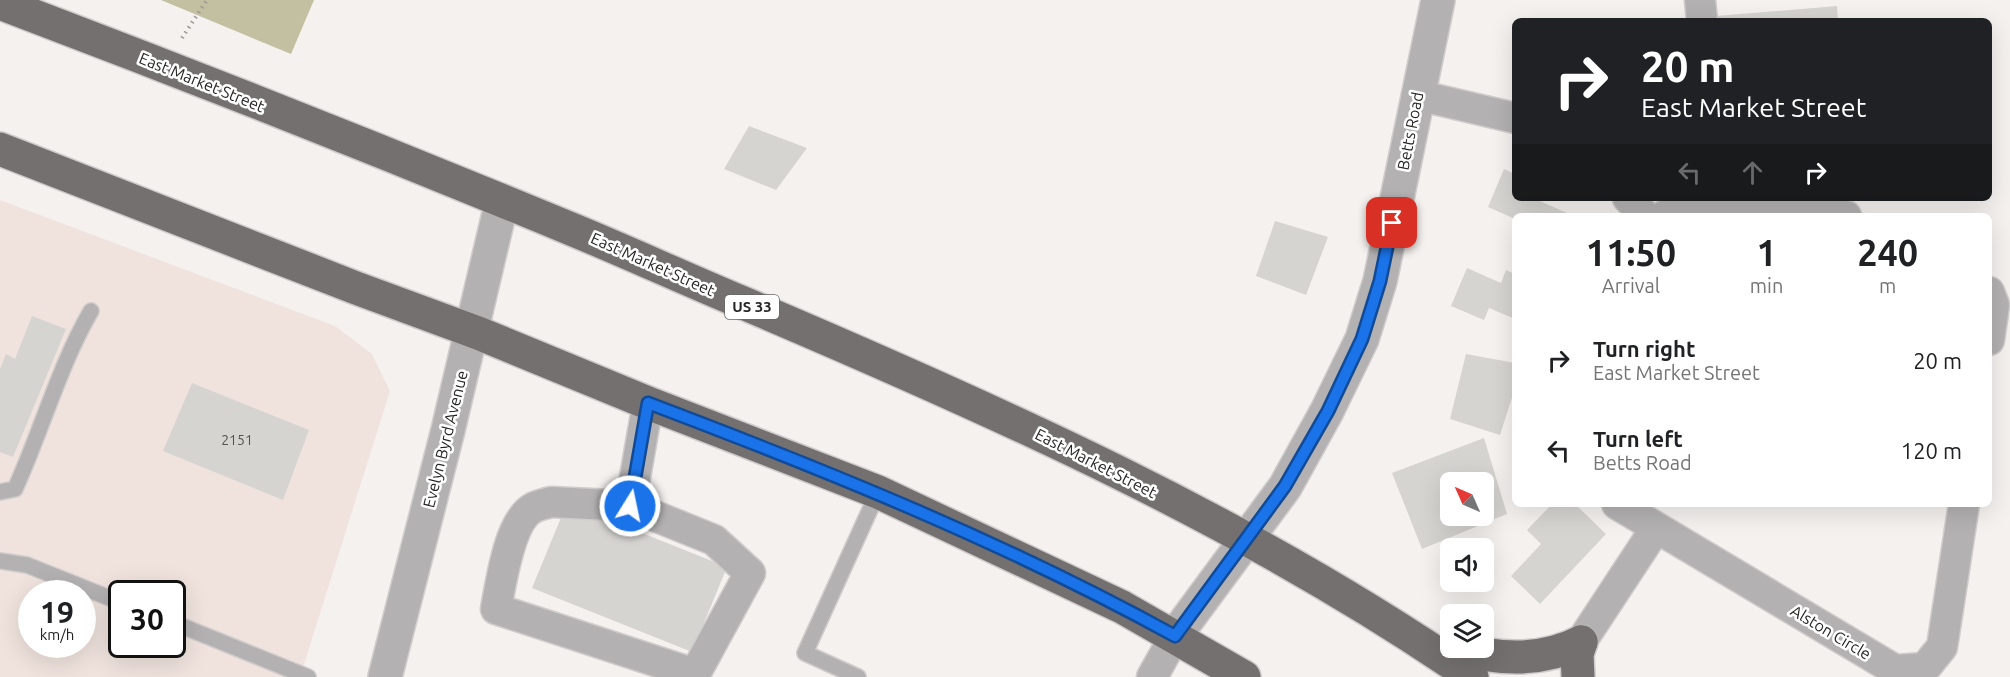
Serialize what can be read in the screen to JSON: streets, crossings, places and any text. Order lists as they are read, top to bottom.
{
  "streets": {
    "highway": ["East Market Street", "US 33"],
    "street": ["Betts Road", "Evelyn Byrd Avenue", "Alston Circle"]
  },
  "crossings": [
    ["East Market Street", "Betts Road"],
    ["East Market Street", "Evelyn Byrd Avenue"]
  ],
  "house_numbers": ["2151"],
  "north": "top left",
  "page": {
    "turn": ["20 m", "East Market Street"],
    "eta": [
      "11:50",
      "Arrival",
      "1",
      "min",
      "240",
      "m"
    ],
    "list": [
      {
        "name": "Turn right",
        "note": "East Market Street",
        "value": "20 m"
      },
      {
        "name": "Turn left",
        "note": "Betts Road",
        "value": "120 m"
      }
    ],
    "speed": "19 km/h",
    "limit": "30"
  }
}
